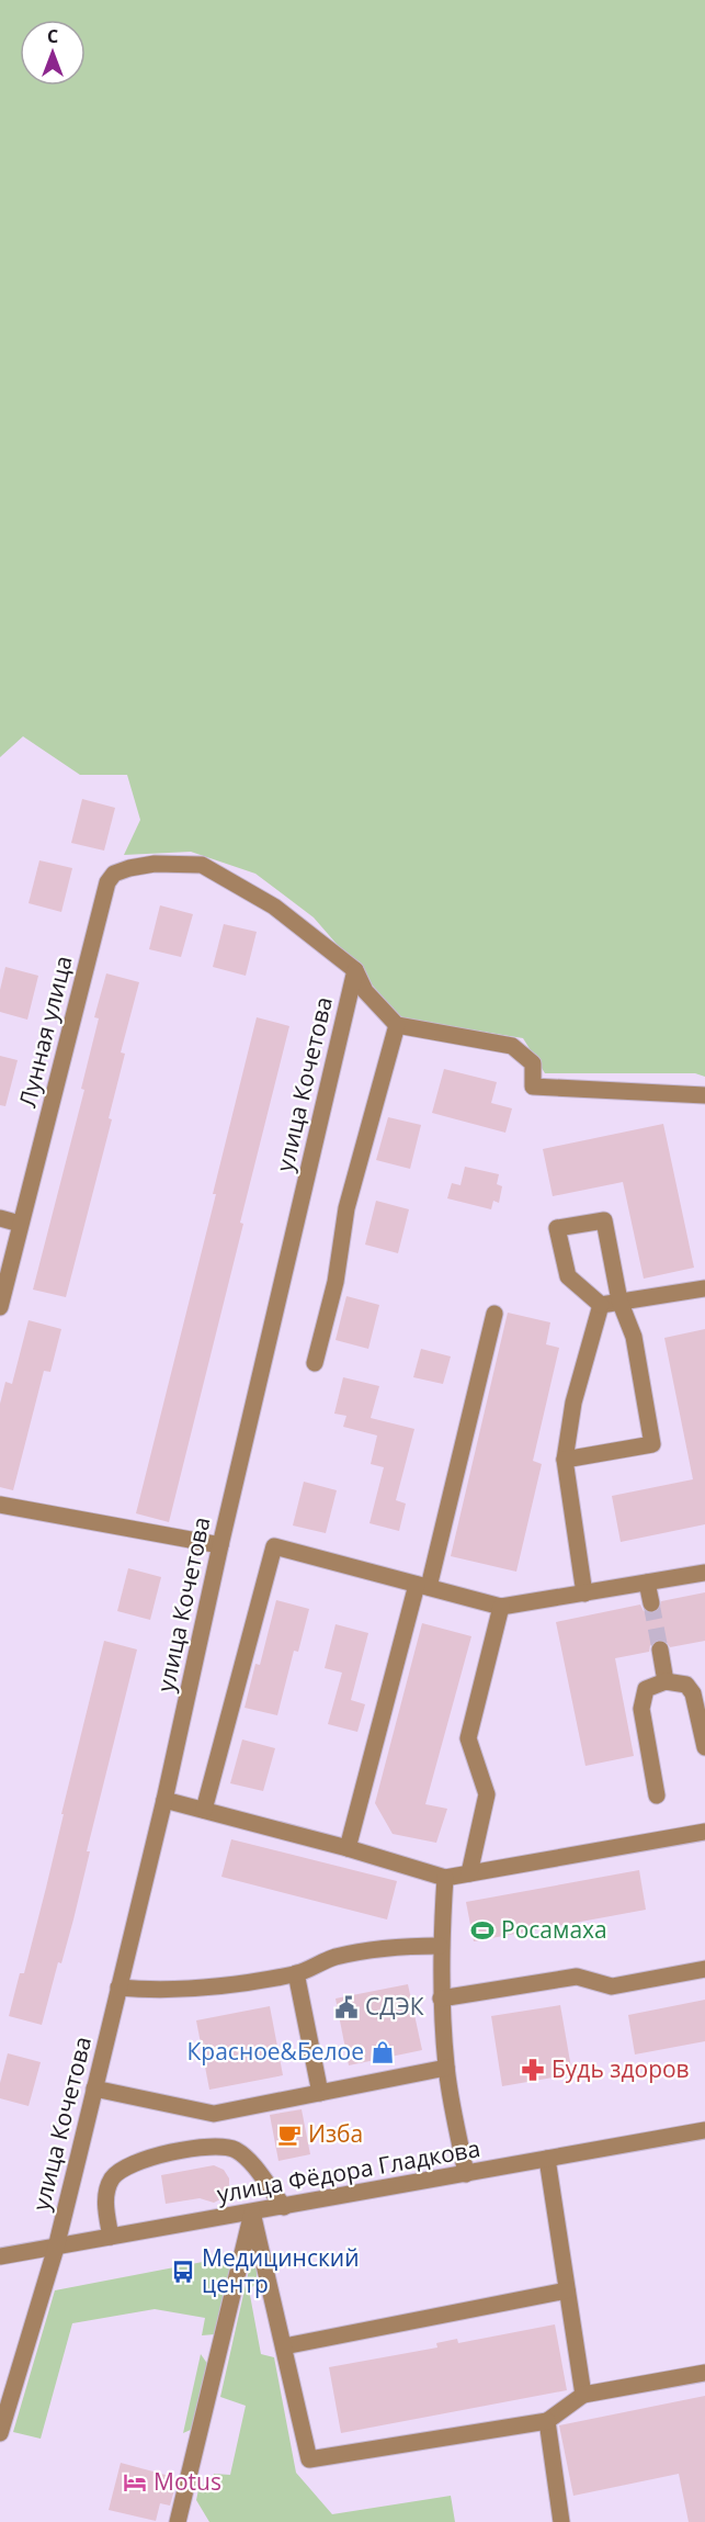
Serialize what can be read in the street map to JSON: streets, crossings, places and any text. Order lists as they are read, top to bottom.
{
  "streets": {
    "street": ["Лунная улица", "улица Кочетова", "улица Фёдора Гладкова"]
  },
  "crossings": [
    ["Лунная улица", "улица Кочетова"],
    ["улица Кочетова", "улица Фёдора Гладкова"]
  ],
  "places": {
    "sports": ["Росамаха"],
    "public building": ["СДЭК"],
    "shop": ["Красное&Белое"],
    "pharmacy": ["Будь здоров"],
    "cafe": ["Изба"],
    "bus stop": ["Медицинский центр"],
    "hotel": ["Motus"]
  },
  "north": "top"
}
